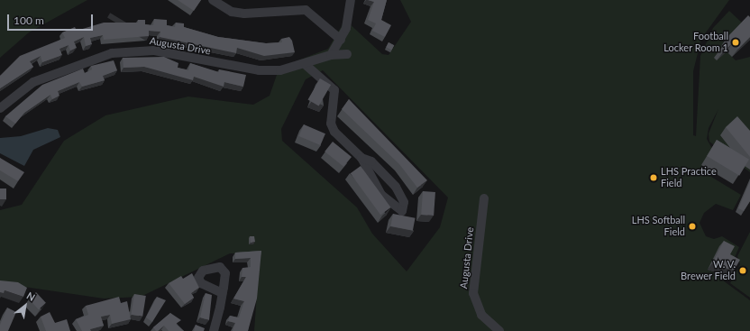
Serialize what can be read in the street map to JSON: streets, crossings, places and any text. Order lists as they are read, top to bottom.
{
  "streets": {
    "street": ["Augusta Drive"]
  },
  "places": [
    "Football Locker Room 1",
    "LHS Practice Field",
    "LHS Softball Field",
    "W. V. Brewer Field"
  ],
  "scale_bar": "100 m",
  "north": "top right"
}
